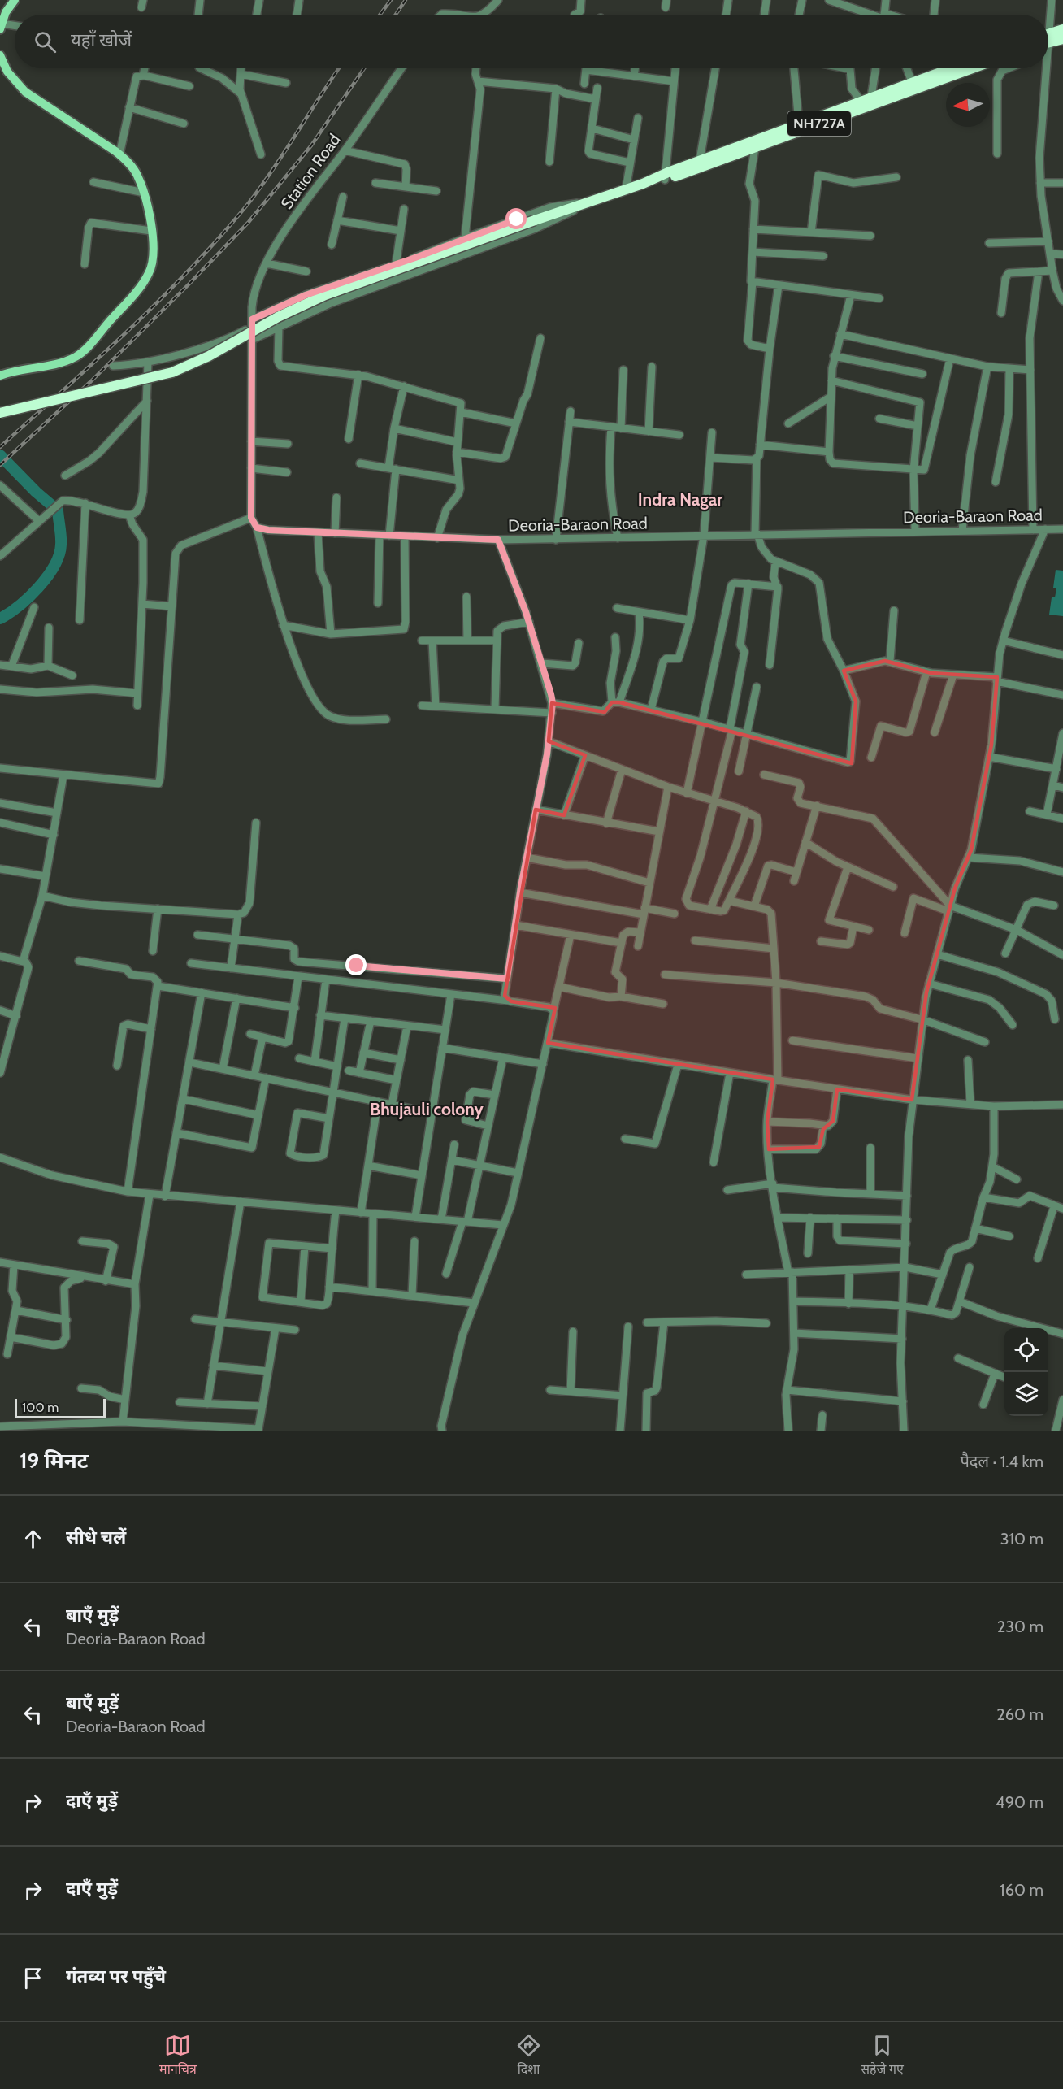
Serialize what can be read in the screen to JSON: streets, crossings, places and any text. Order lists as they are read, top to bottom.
{
  "streets": {
    "highway": ["NH727A"],
    "street": ["Station Road", "Deoria-Baraon Road"]
  },
  "districts": ["Indra Nagar", "Bhujauli colony"],
  "scale_bar": "100 m",
  "north": "left",
  "page": {
    "search": "यहाँ खोजें",
    "scale": "100 m",
    "heading": ["19 मिनट", "पैदल · 1.4 km"],
    "list": [
      ["सीधे चलें", "310 m"],
      ["बाएँ मुड़ें", "Deoria-Baraon Road", "230 m"],
      ["बाएँ मुड़ें", "Deoria-Baraon Road", "260 m"],
      ["दाएँ मुड़ें", "490 m"],
      ["दाएँ मुड़ें", "160 m"],
      "गंतव्य पर पहुँचे"
    ],
    "nav": ["मानचित्र", "दिशा", "सहेजे गए"]
  }
}
